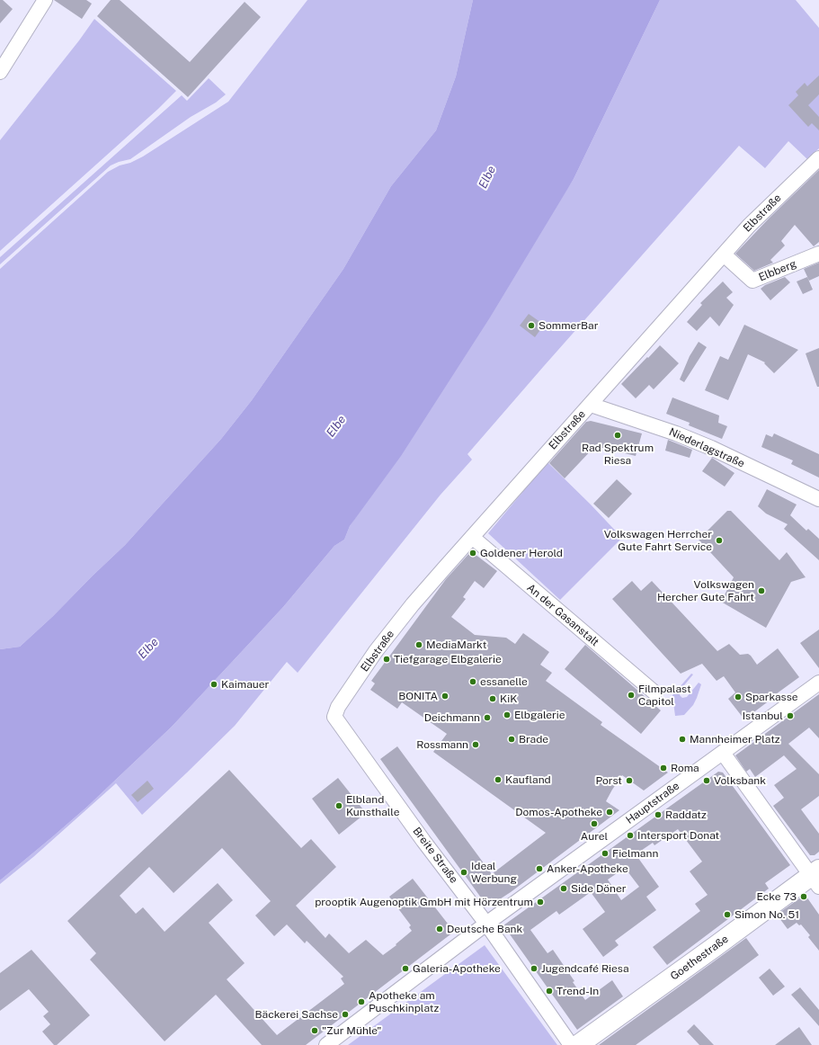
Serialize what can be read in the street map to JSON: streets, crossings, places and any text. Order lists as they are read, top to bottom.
{
  "streets": {
    "main road": ["Goethestraße"],
    "street": [
      "Elbstraße",
      "Elbberg",
      "Niederlagstraße",
      "An der Gasanstalt",
      "Hauptstraße",
      "Breite Straße"
    ]
  },
  "crossings": [
    ["Elbstraße", "Elbberg"],
    ["Elbstraße", "Niederlagstraße"],
    ["Elbstraße", "An der Gasanstalt"],
    ["Elbstraße", "Breite Straße"],
    ["Hauptstraße", "Breite Straße"]
  ],
  "water": ["Elbe"],
  "places": [
    "SommerBar",
    "Rad Spektrum Riesa",
    "Volkswagen Herrcher Gute Fahrt Service",
    "Goldener Herold",
    "Volkswagen Hercher Gute Fahrt",
    "MediaMarkt",
    "Tiefgarage Elbgalerie",
    "essanelle",
    "Kaimauer",
    "Filmpalast Capitol",
    "BONITA",
    "Sparkasse",
    "KiK",
    "Elbgalerie",
    "Istanbul",
    "Deichmann",
    "Brade",
    "Mannheimer Platz",
    "Rossmann",
    "Roma",
    "Kaufland",
    "Porst",
    "Volksbank",
    "Elbland Kunsthalle",
    "Domos-Apotheke",
    "Raddatz",
    "Aurel",
    "Intersport Donat",
    "Fielmann",
    "Anker-Apotheke",
    "Ideal Werbung",
    "Side Döner",
    "Ecke 73",
    "prooptik Augenoptik GmbH mit Hörzentrum",
    "Simon No. 51",
    "Deutsche Bank",
    "Galeria-Apotheke",
    "Jugendcafé Riesa",
    "Trend-In",
    "Apotheke am Puschkinplatz",
    "Bäckerei Sachse",
    "\"Zur Mühle\""
  ]
}
